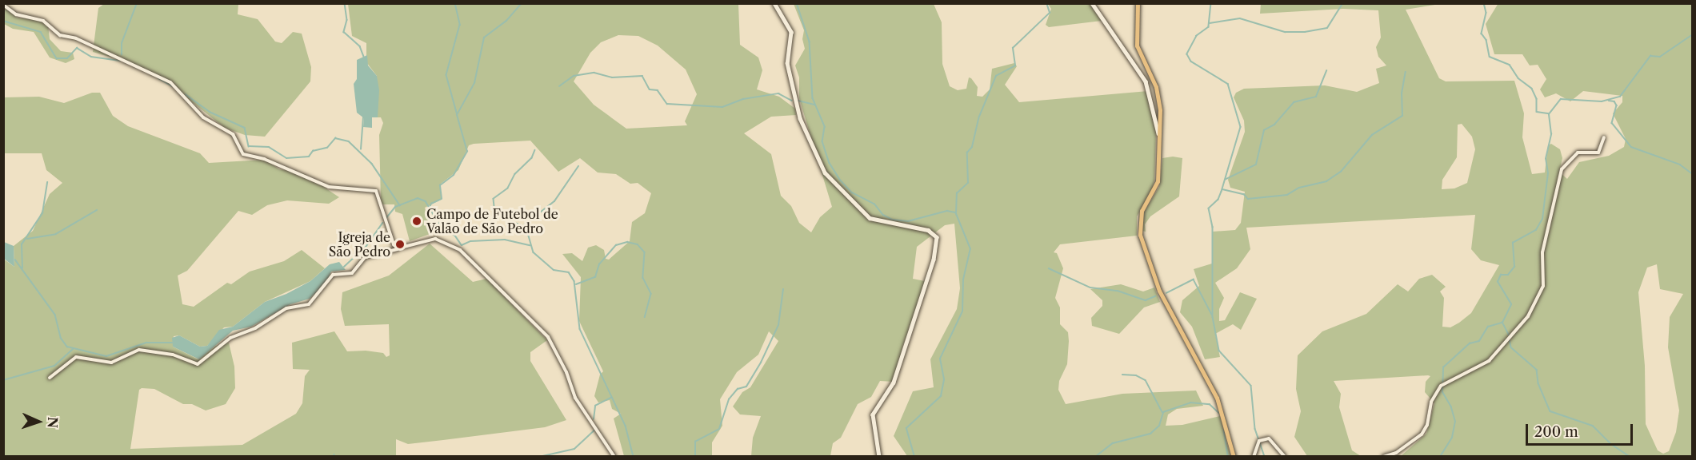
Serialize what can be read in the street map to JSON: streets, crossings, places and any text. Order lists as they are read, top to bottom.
{
  "places": ["Campo de Futebol de Valão de São Pedro", "Igreja de São Pedro"],
  "scale_bar": "200 m",
  "north": "right"
}
